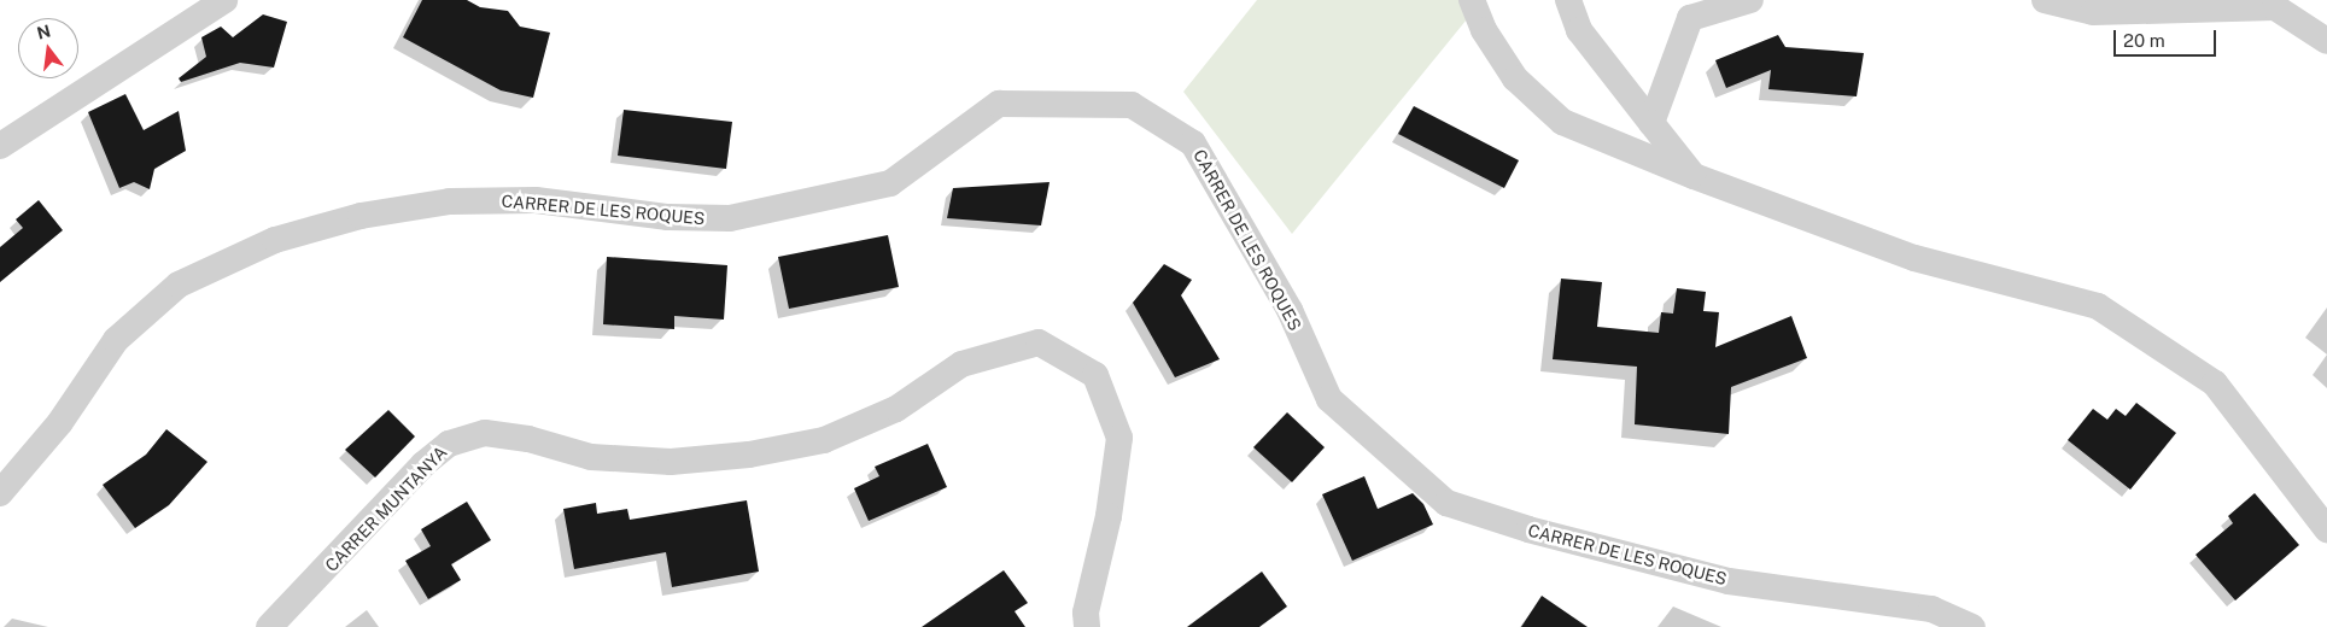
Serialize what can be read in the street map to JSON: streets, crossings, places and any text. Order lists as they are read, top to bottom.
{
  "streets": {
    "street": ["CARRER DE LES ROQUES", "CARRER MUNTANYA"]
  },
  "scale_bar": "20 m",
  "north": "top"
}
